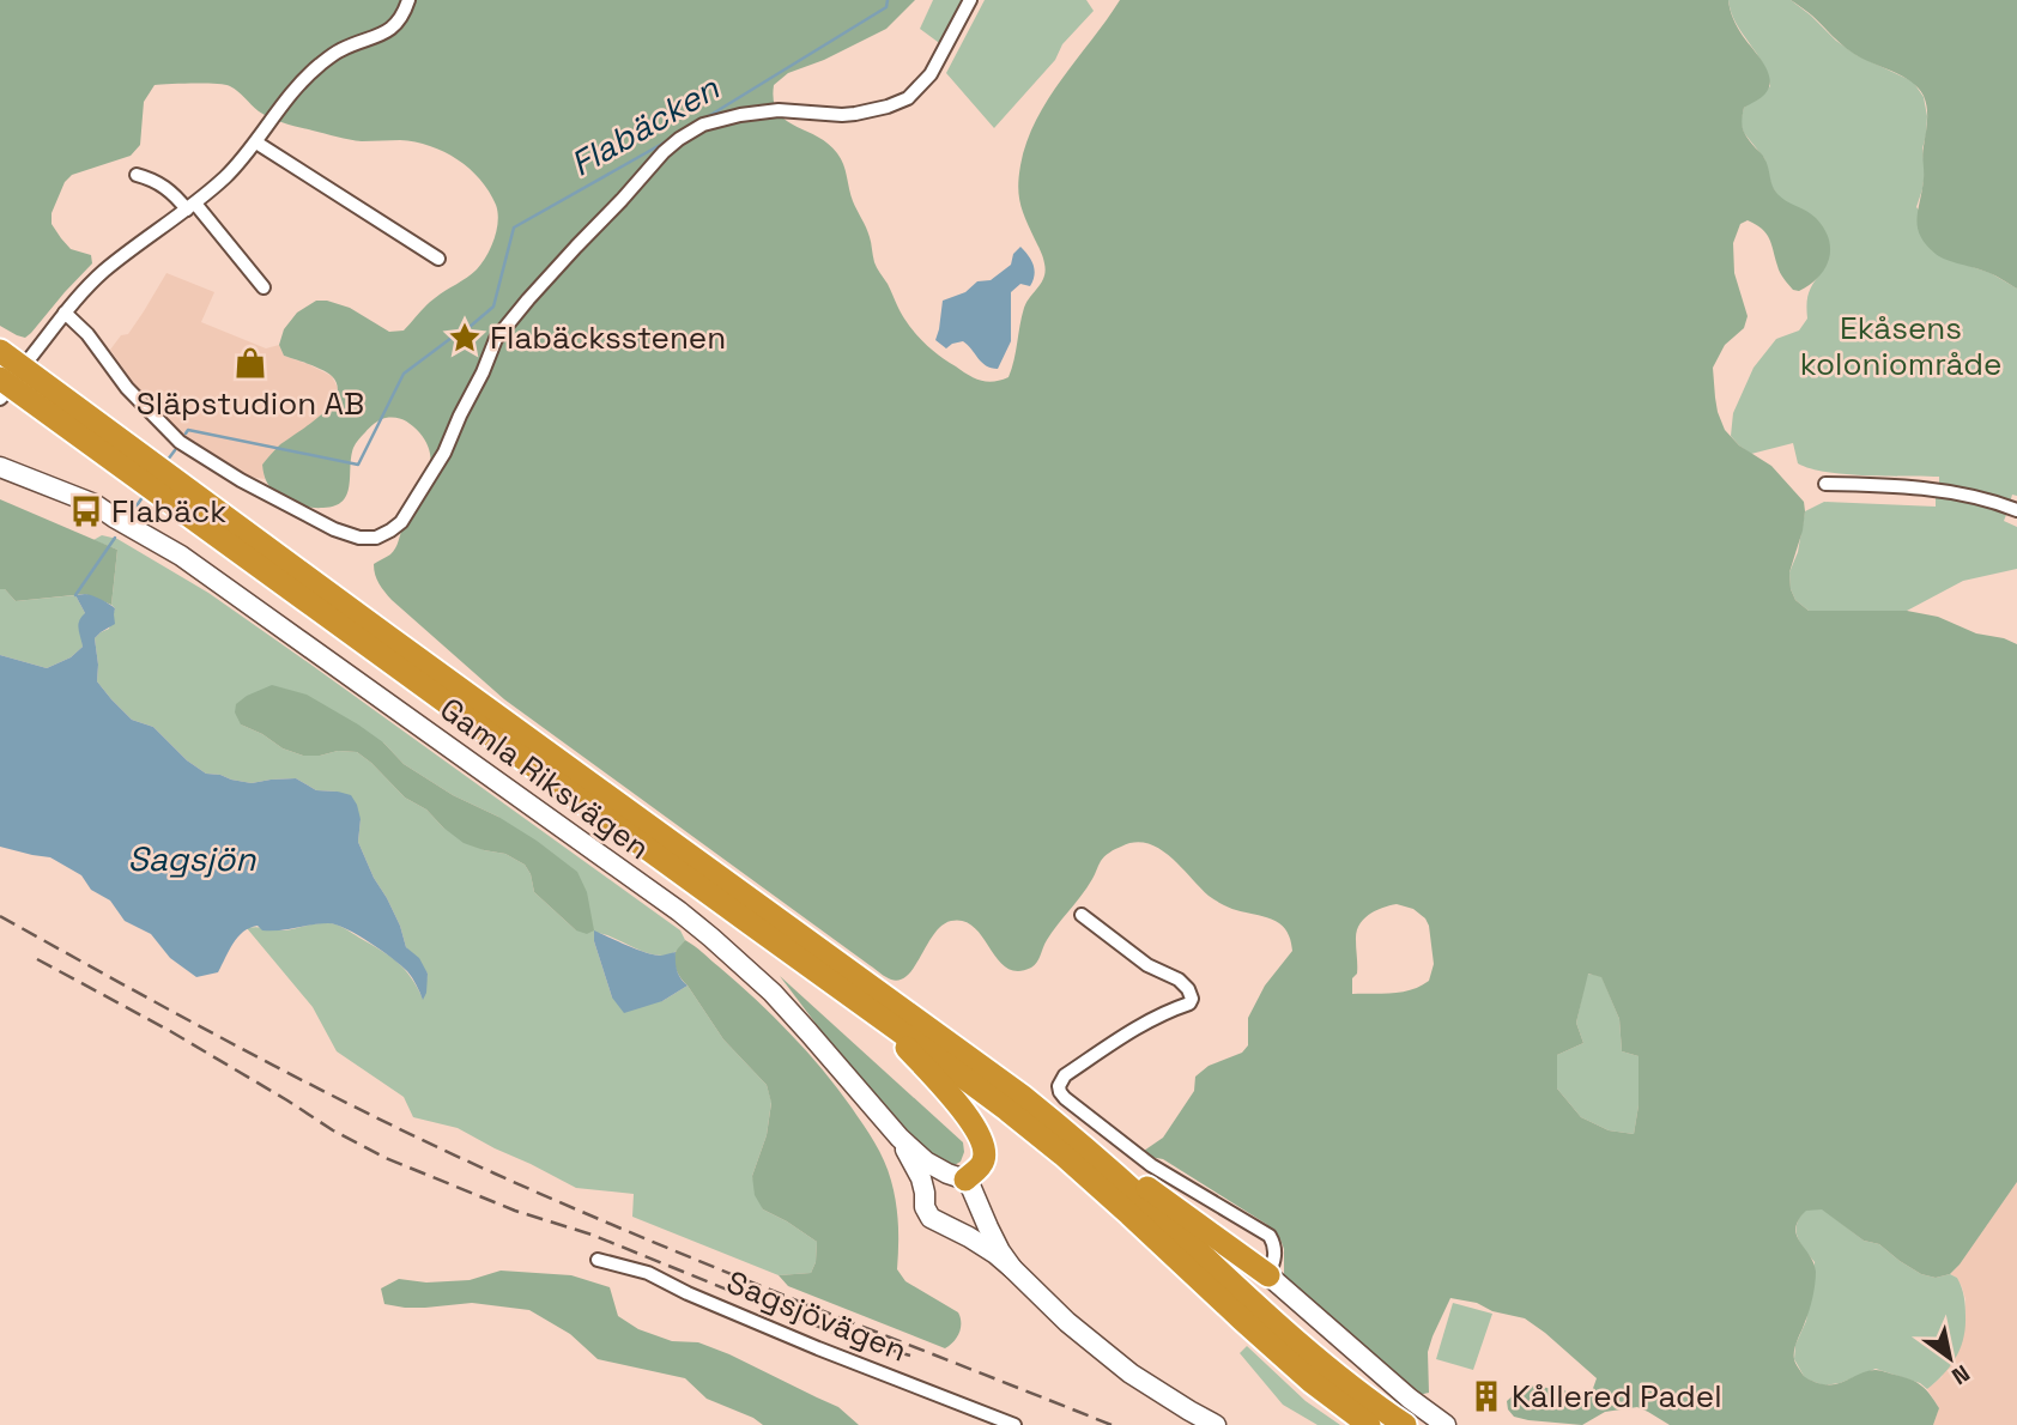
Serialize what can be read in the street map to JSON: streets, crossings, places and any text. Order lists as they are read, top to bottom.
{
  "streets": {
    "street": ["Gamla Riksvägen", "Sagsjövägen"]
  },
  "water": ["Flabäcken", "Sagsjön"],
  "parks": ["Ekåsens koloniområde"],
  "places": {
    "place": ["Flabäcksstenen"],
    "shop": ["Släpstudion AB"],
    "bus stop": ["Flabäck"],
    "building": ["Kållered Padel"]
  },
  "north": "bottom right"
}
